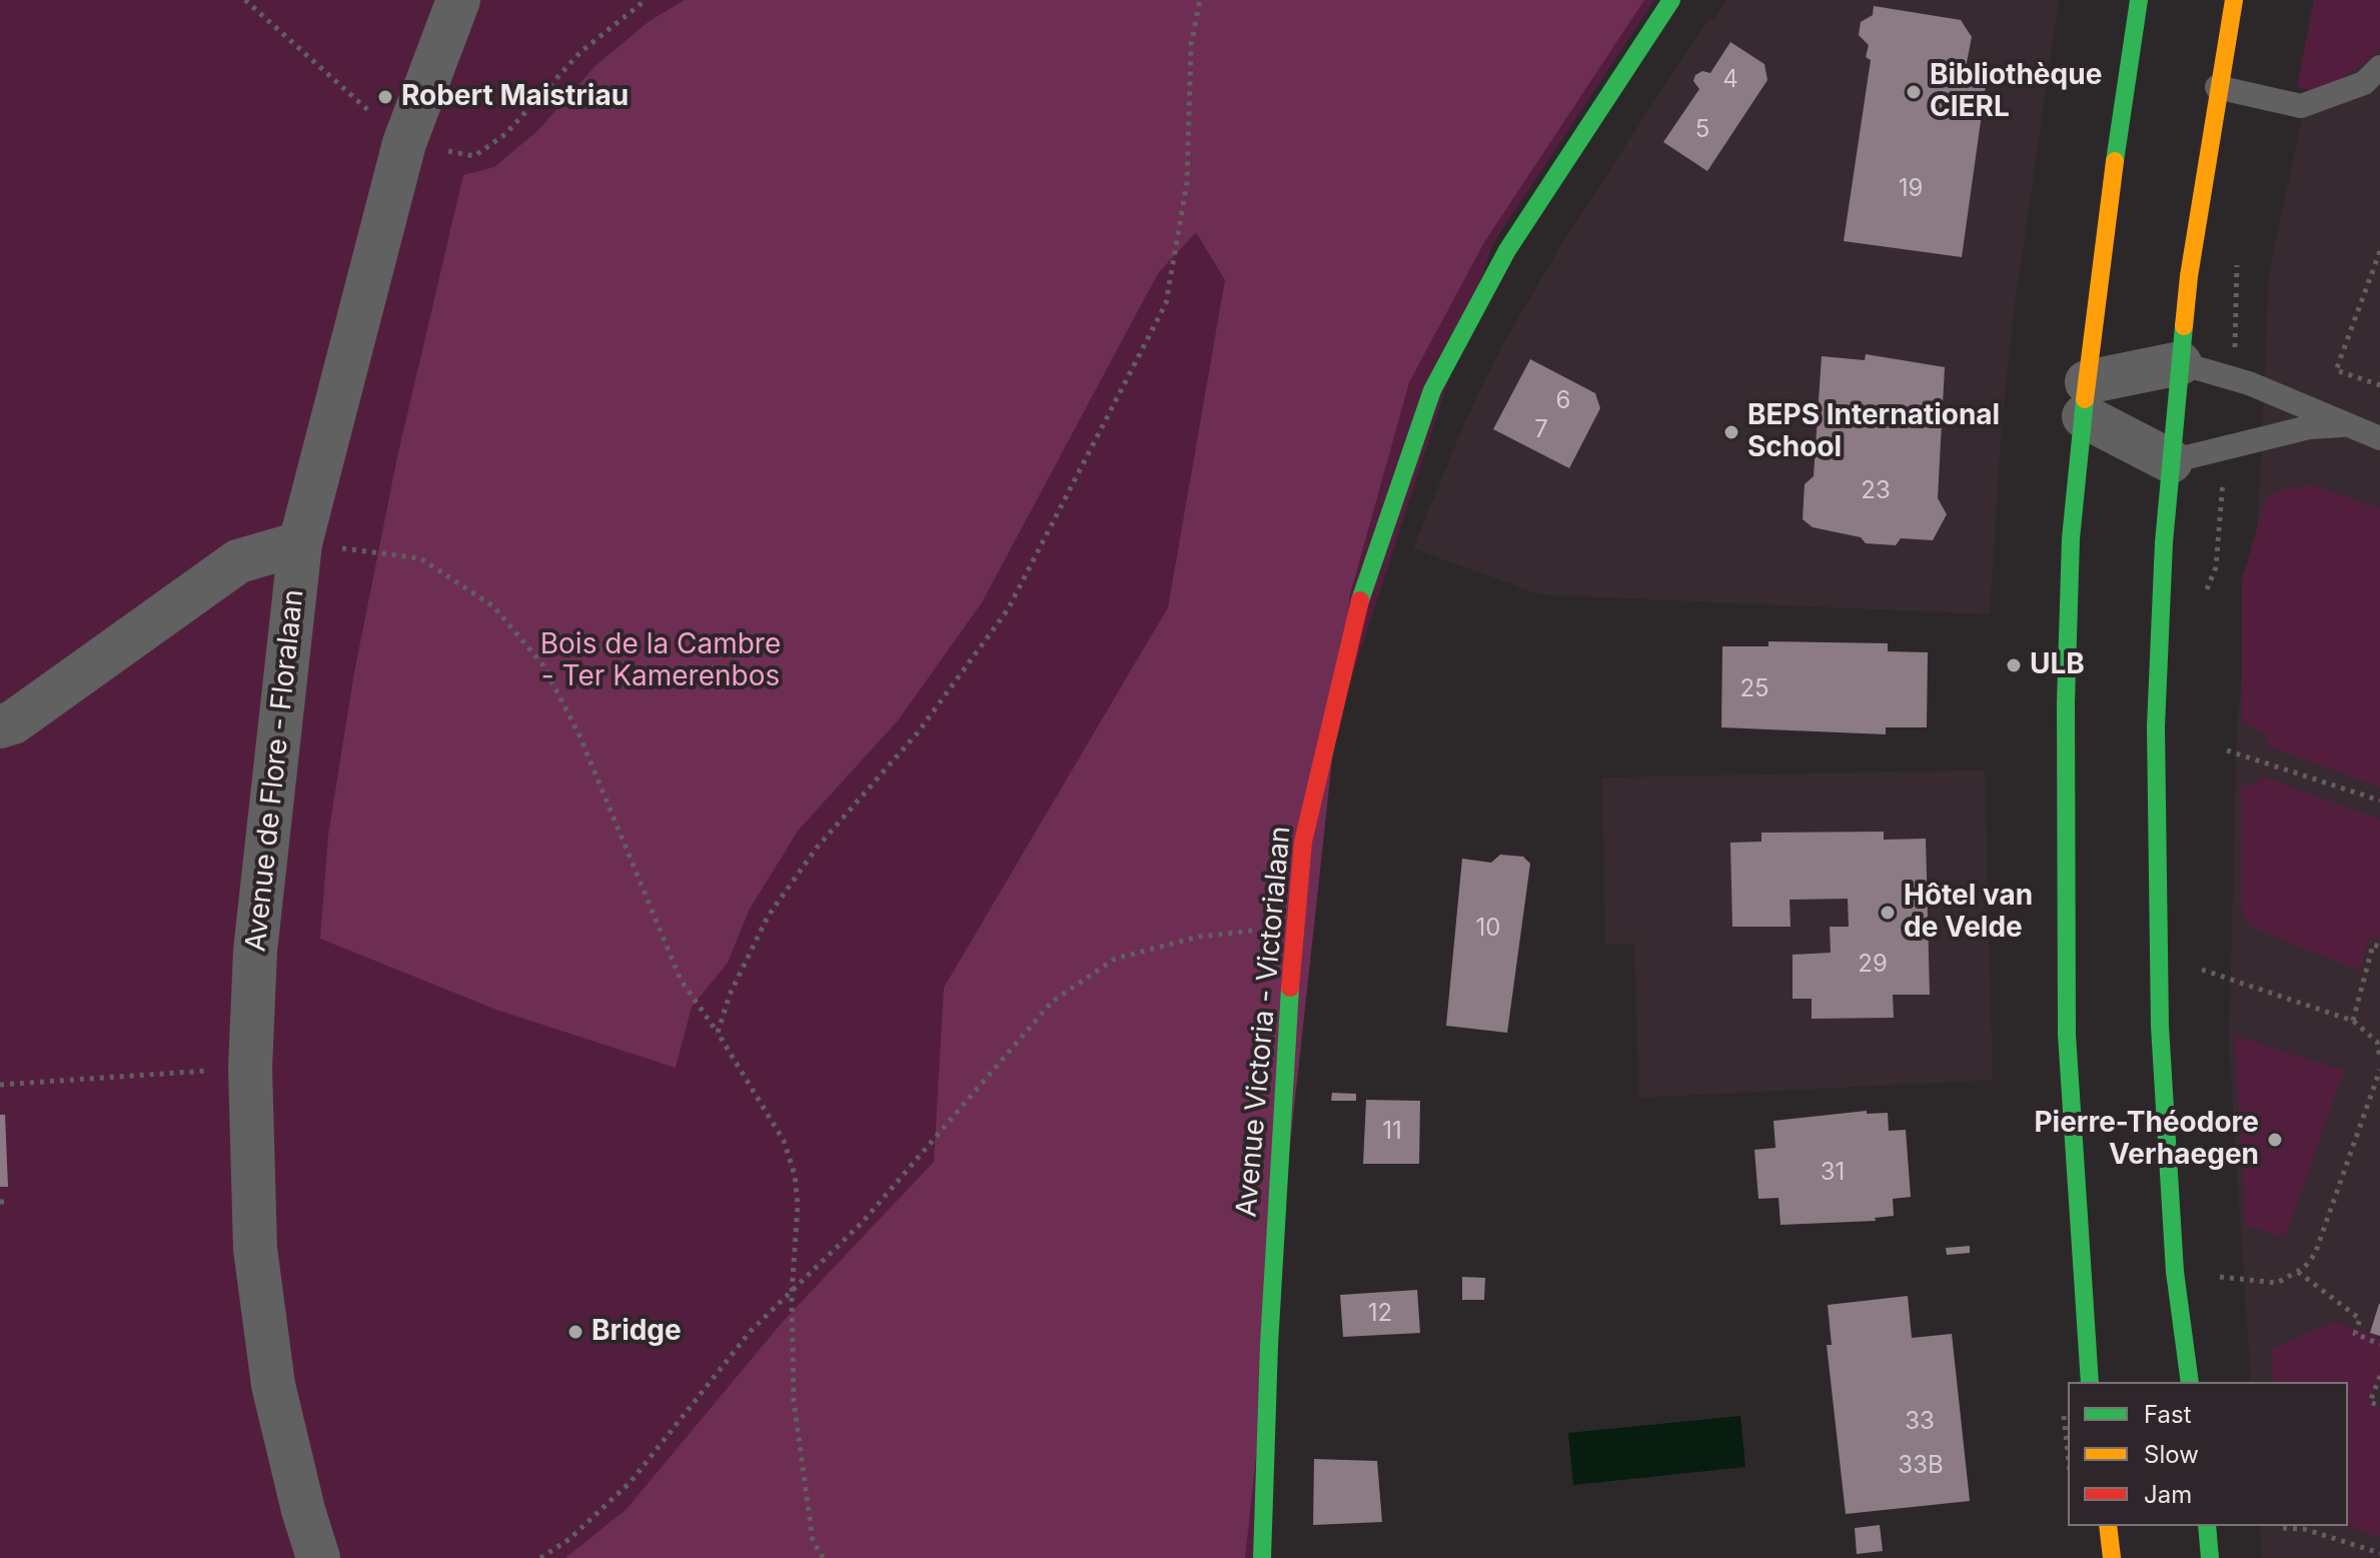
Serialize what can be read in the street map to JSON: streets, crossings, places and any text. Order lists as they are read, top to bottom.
{
  "streets": {
    "main road": ["Avenue Victoria - Victorialaan"],
    "street": ["Avenue de Flore - Floralaan"]
  },
  "parks": ["Bois de la Cambre - Ter Kamerenbos"],
  "places": [
    "Bibliothèque CIERL",
    "Robert Maistriau",
    "BEPS International School",
    "ULB",
    "Hôtel van de Velde",
    "Pierre-Théodore Verhaegen",
    "Bridge"
  ],
  "house_numbers": [
    "4",
    "5",
    "19",
    "6",
    "7",
    "23",
    "25",
    "10",
    "29",
    "11",
    "31",
    "12",
    "33",
    "33B"
  ],
  "legend": ["Fast", "Slow", "Jam"]
}
